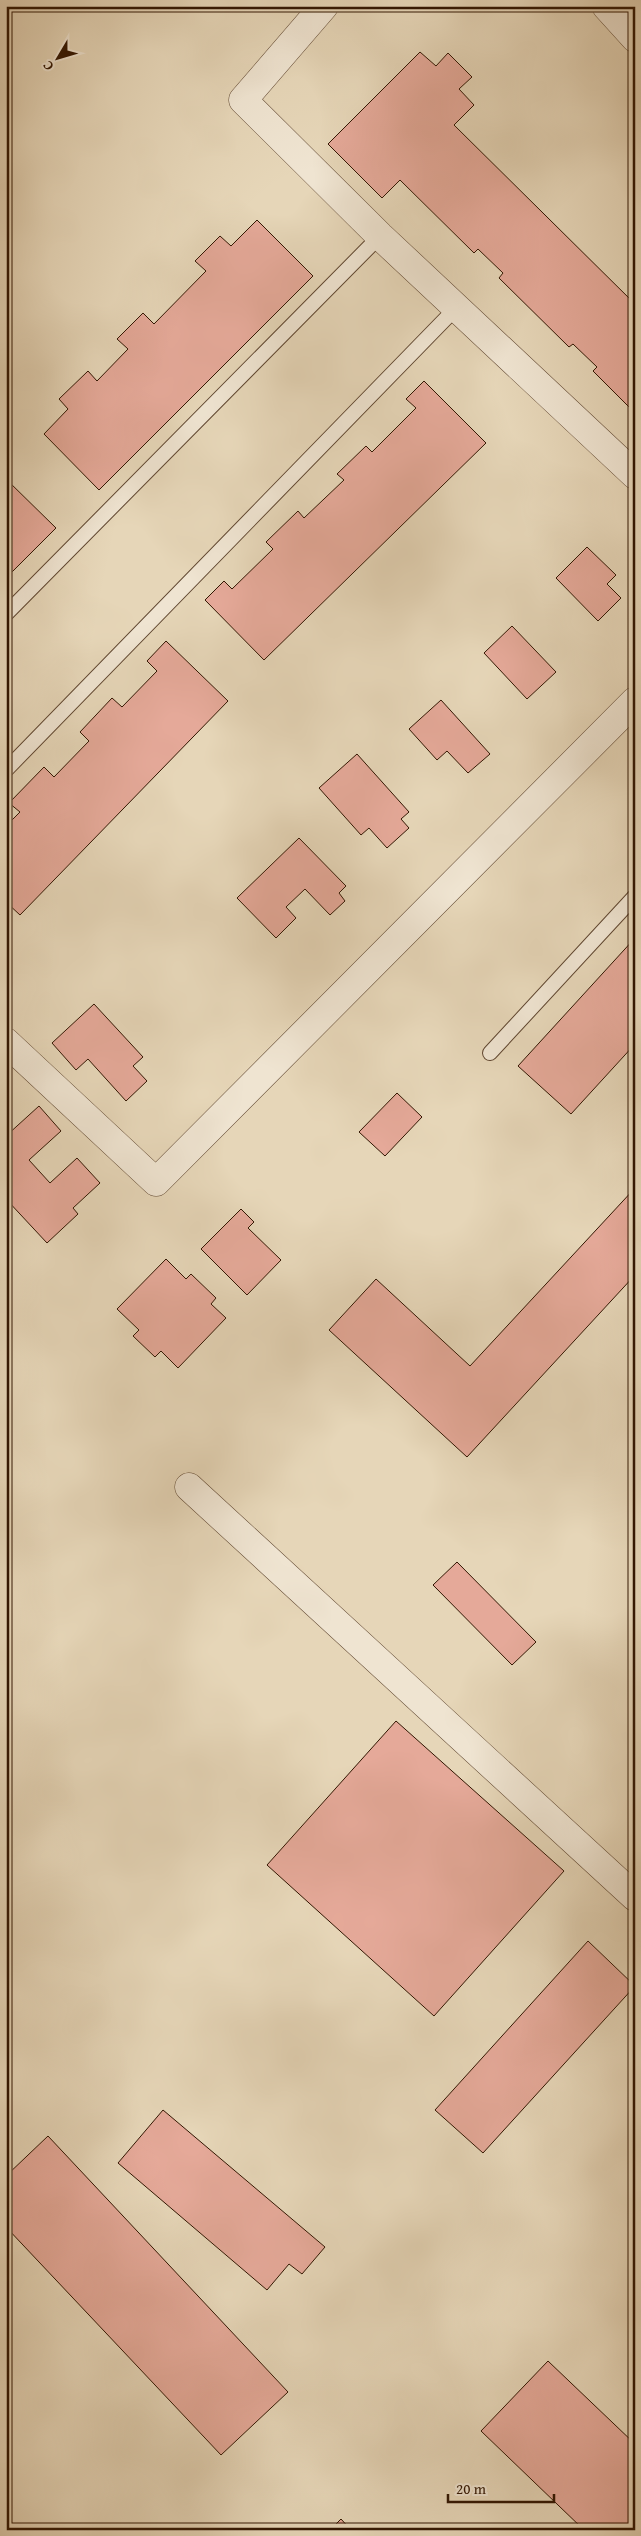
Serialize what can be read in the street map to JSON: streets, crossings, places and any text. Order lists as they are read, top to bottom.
{
  "scale_bar": "20 m",
  "north": "bottom left"
}
